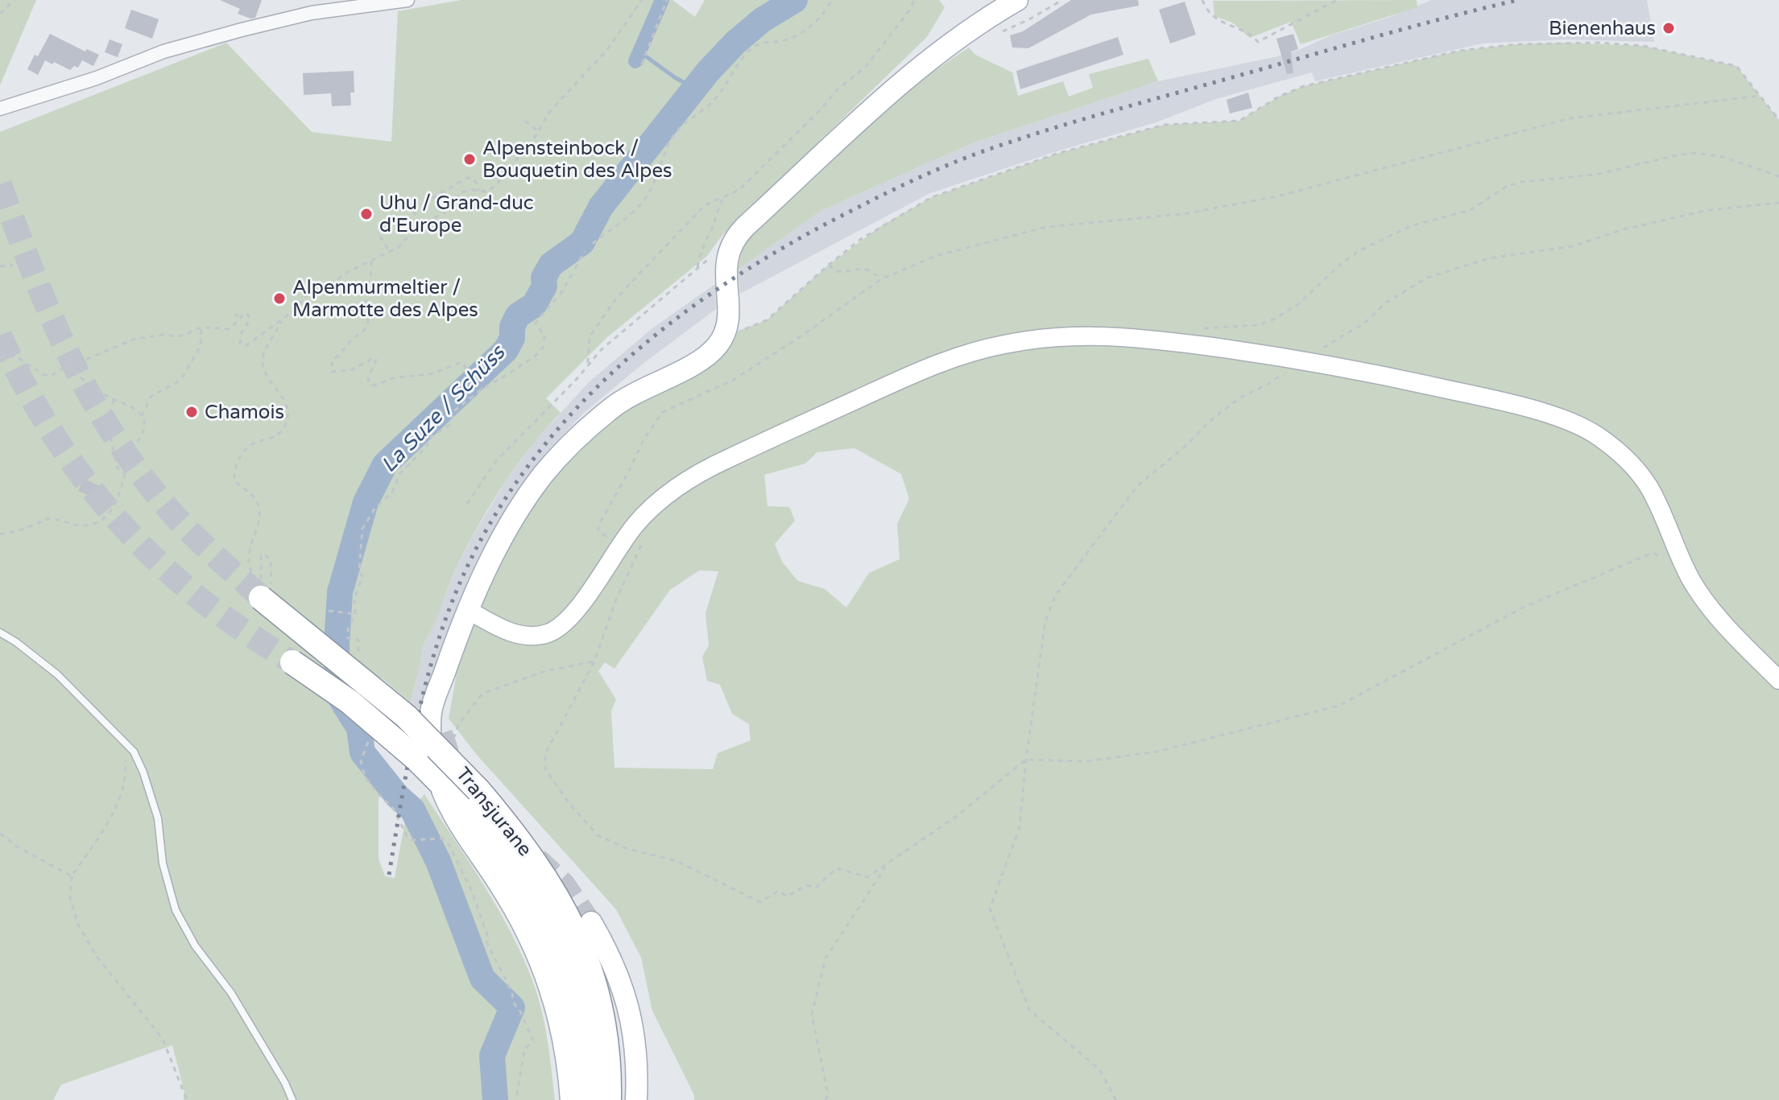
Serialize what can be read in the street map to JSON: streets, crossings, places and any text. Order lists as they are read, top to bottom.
{
  "streets": {
    "highway": ["Transjurane"]
  },
  "water": ["La Suze / Schüss"],
  "places": [
    "Bienenhaus",
    "Alpensteinbock / Bouquetin des Alpes",
    "Uhu / Grand-duc d'Europe",
    "Alpenmurmeltier / Marmotte des Alpes",
    "Chamois"
  ]
}
